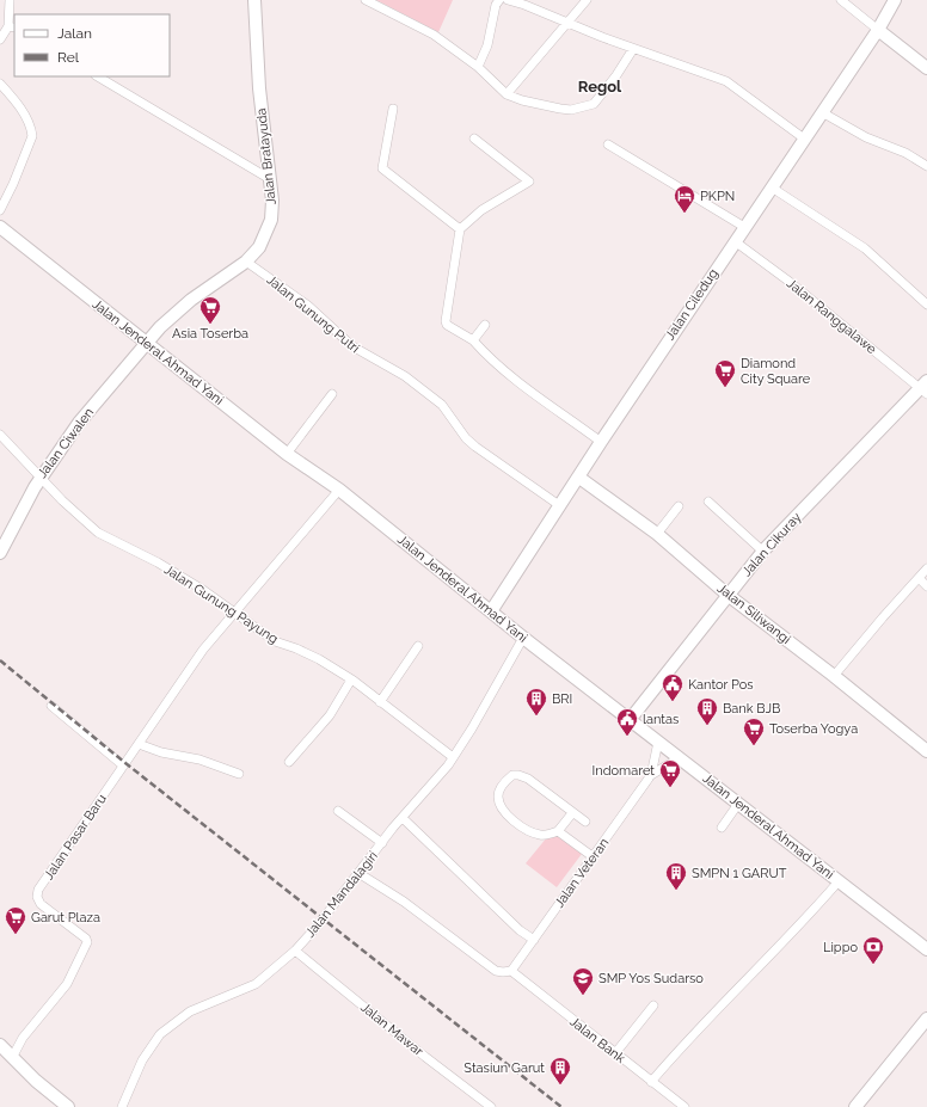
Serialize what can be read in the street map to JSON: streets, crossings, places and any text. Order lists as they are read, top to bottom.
{
  "streets": {
    "street": [
      "Jalan Bratayuda",
      "Jalan Ciledug",
      "Jalan Gunung Putri",
      "Jalan Ranggalawe",
      "Jalan Jenderal Ahmad Yani",
      "Jalan Ciwalen",
      "Jalan Cikuray",
      "Jalan Gunung Payung",
      "Jalan Siliwangi",
      "Jalan Pasar Baru",
      "Jalan Veteran",
      "Jalan Mandalagiri",
      "Jalan Mawar",
      "Jalan Bank"
    ]
  },
  "crossings": [
    ["Jalan Bratayuda", "Jalan Gunung Putri"],
    ["Jalan Bratayuda", "Jalan Jenderal Ahmad Yani"],
    ["Jalan Bratayuda", "Jalan Ciwalen"],
    ["Jalan Ciledug", "Jalan Gunung Putri"],
    ["Jalan Ciledug", "Jalan Ranggalawe"],
    ["Jalan Ciledug", "Jalan Jenderal Ahmad Yani"],
    ["Jalan Ciledug", "Jalan Siliwangi"],
    ["Jalan Ranggalawe", "Jalan Cikuray"],
    ["Jalan Jenderal Ahmad Yani", "Jalan Ciwalen"],
    ["Jalan Jenderal Ahmad Yani", "Jalan Cikuray"],
    ["Jalan Jenderal Ahmad Yani", "Jalan Veteran"],
    ["Jalan Jenderal Ahmad Yani", "Jalan Mandalagiri"],
    ["Jalan Ciwalen", "Jalan Gunung Payung"],
    ["Jalan Cikuray", "Jalan Siliwangi"],
    ["Jalan Gunung Payung", "Jalan Mandalagiri"],
    ["Jalan Veteran", "Jalan Bank"],
    ["Jalan Mandalagiri", "Jalan Mawar"]
  ],
  "districts": ["Regol"],
  "places": {
    "hotel": ["PKPN"],
    "supermarket": [
      "Asia Toserba",
      "Diamond City Square",
      "Toserba Yogya",
      "Indomaret",
      "Garut Plaza"
    ],
    "public building": ["Kantor Pos", "lantas"],
    "building": [
      "BRI",
      "Bank BJB",
      "SMPN 1 GARUT",
      "Stasiun Garut"
    ],
    "bank": ["Lippo"],
    "school or university": ["SMP Yos Sudarso"]
  },
  "legend": ["Jalan", "Rel"]
}
